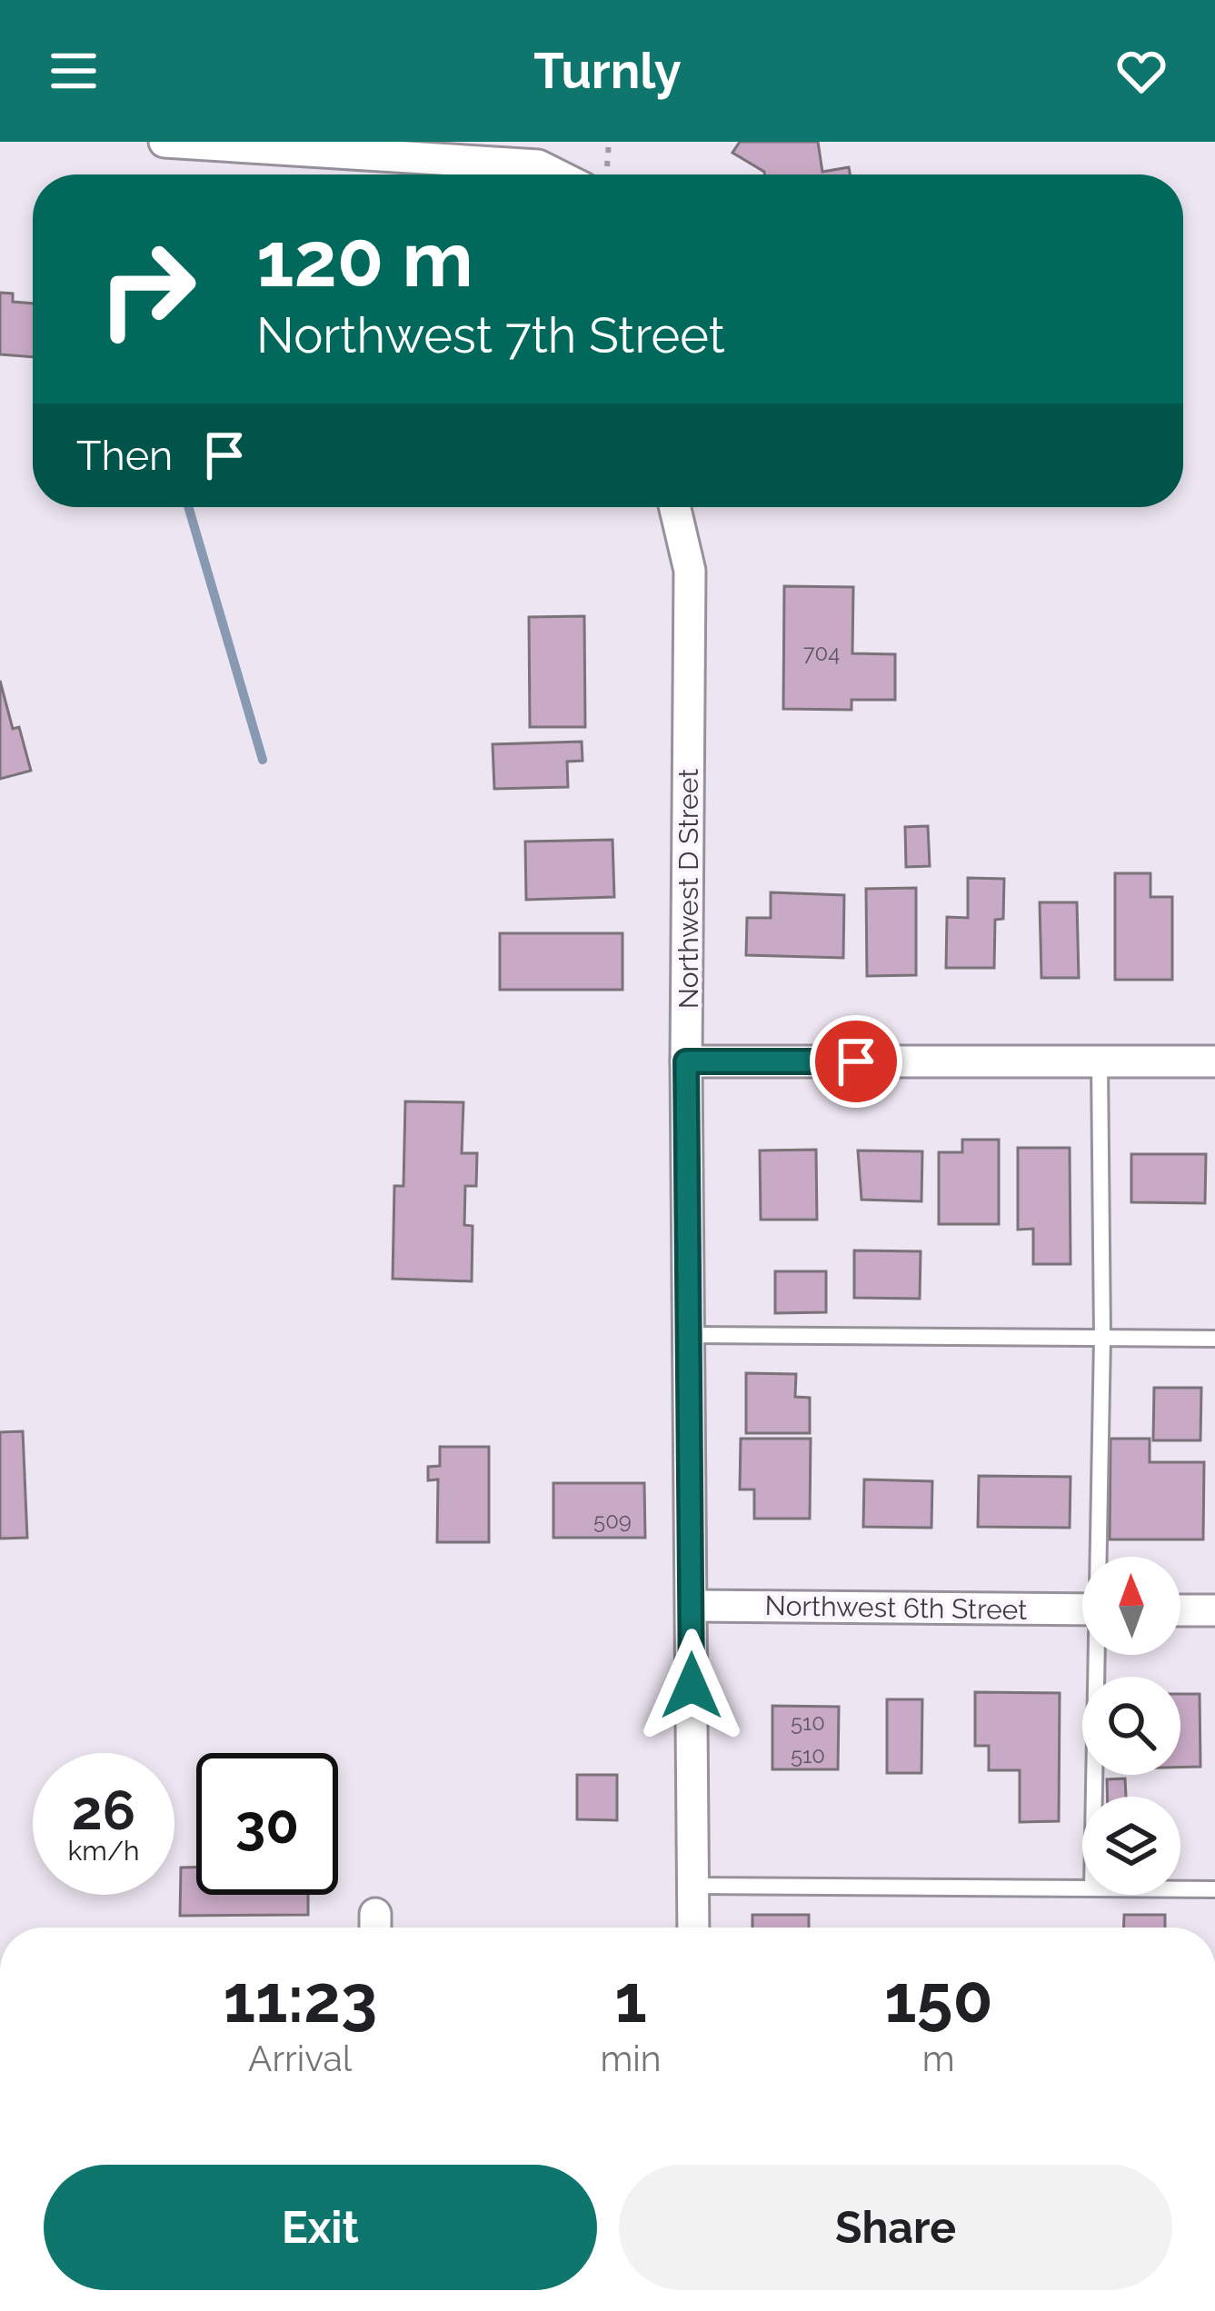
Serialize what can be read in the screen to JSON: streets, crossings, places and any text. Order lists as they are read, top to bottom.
{
  "streets": {
    "street": ["Northwest D Street", "Northwest 6th Street"]
  },
  "crossings": [
    ["Northwest D Street", "Northwest 6th Street"]
  ],
  "house_numbers": [
    "704",
    "509",
    "510",
    "510"
  ],
  "north": "top",
  "page": {
    "header": "Turnly",
    "turn": ["120 m", "Northwest 7th Street"],
    "then": "Then",
    "speed": "26 km/h",
    "limit": "30",
    "eta": [
      "11:23",
      "Arrival",
      "1",
      "min",
      "150",
      "m"
    ],
    "buttons": ["Exit", "Share"]
  }
}
